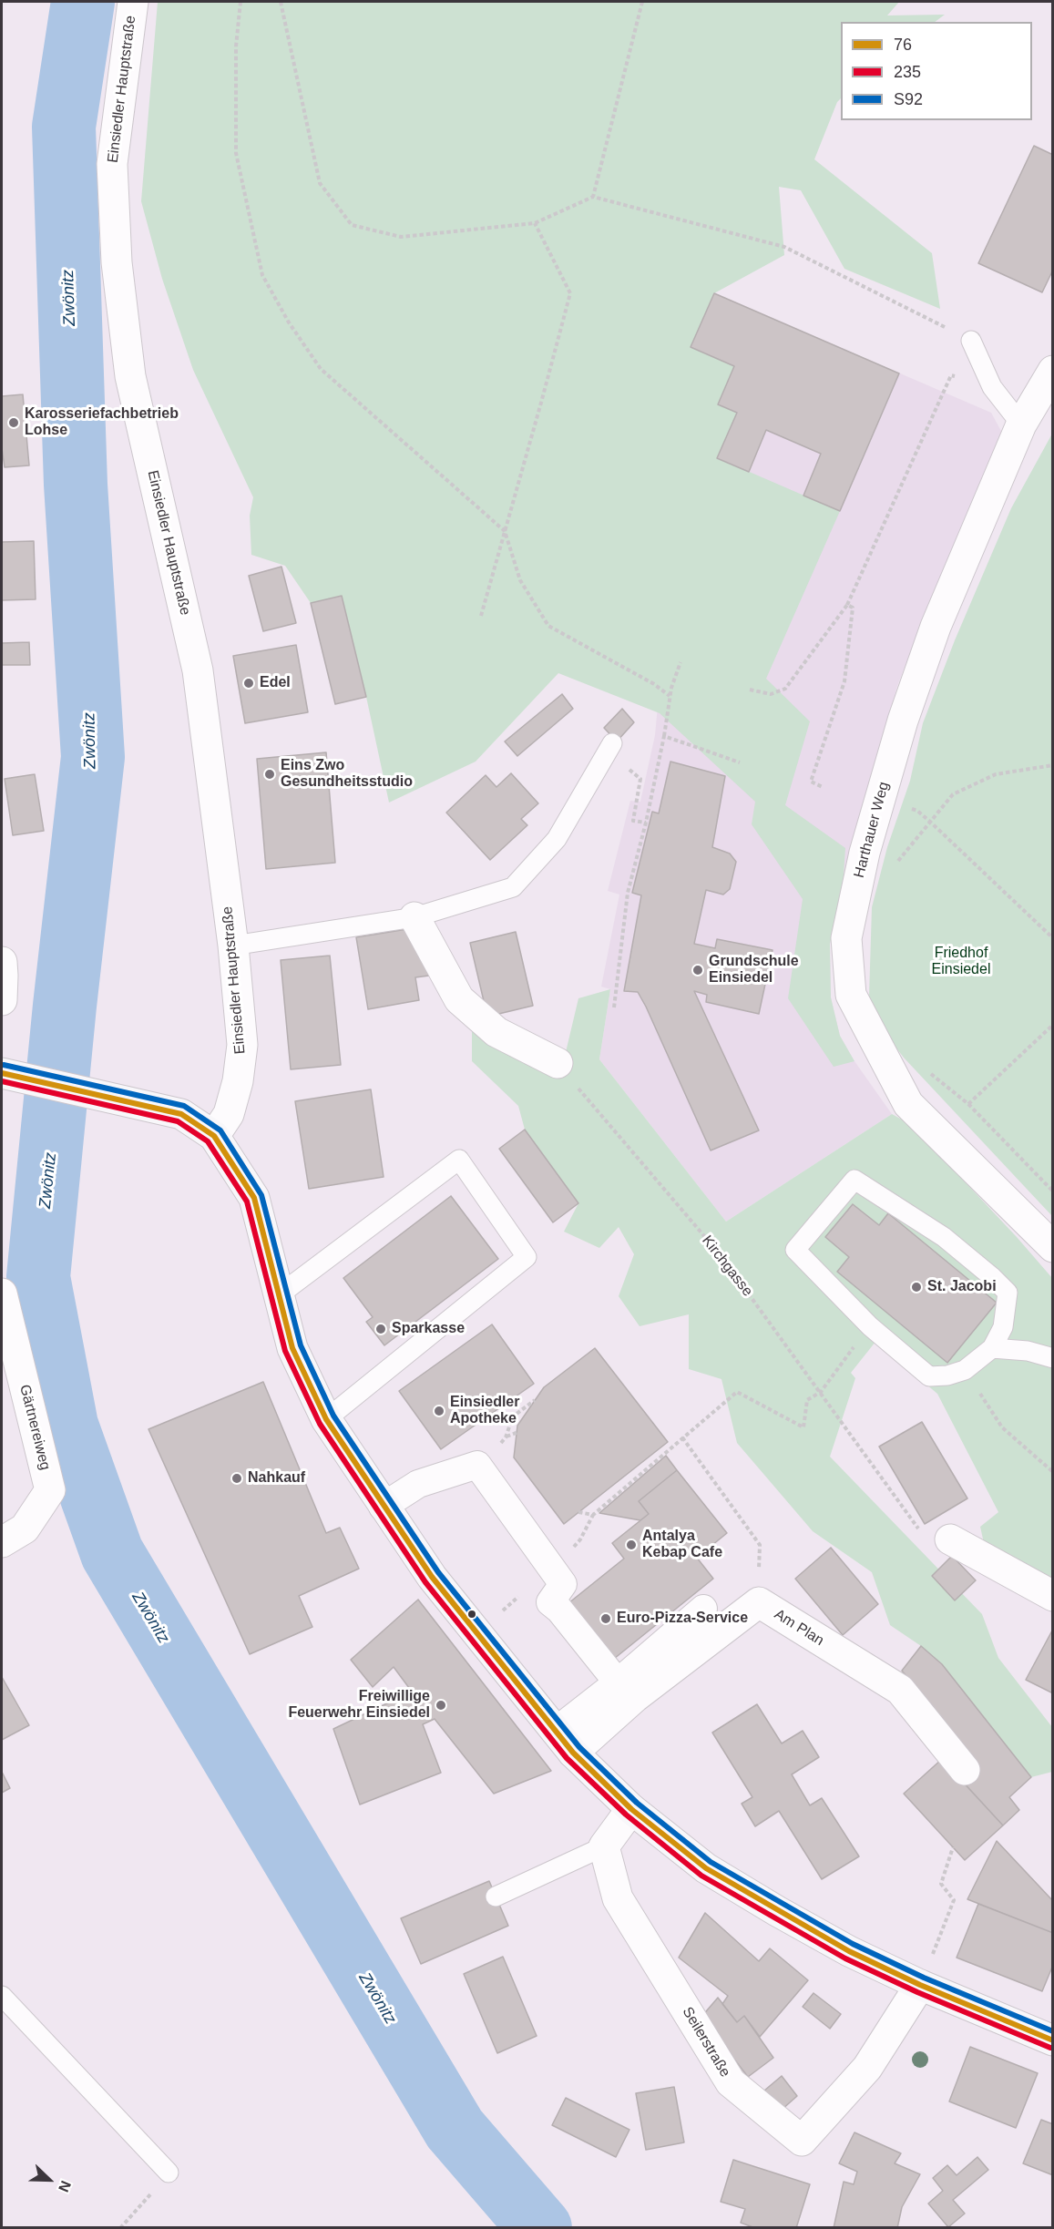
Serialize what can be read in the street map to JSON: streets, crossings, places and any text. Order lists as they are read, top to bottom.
{
  "streets": {
    "street": [
      "Einsiedler Hauptstraße",
      "Harthauer Weg",
      "Gärtnereiweg",
      "Am Plan",
      "Seilerstraße"
    ],
    "path": ["Kirchgasse"]
  },
  "water": ["Zwönitz"],
  "parks": ["Friedhof Einsiedel"],
  "places": [
    "Karosseriefachbetrieb Lohse",
    "Edel",
    "Eins Zwo Gesundheitsstudio",
    "Grundschule Einsiedel",
    "St. Jacobi",
    "Sparkasse",
    "Einsiedler Apotheke",
    "Nahkauf",
    "Antalya Kebap Cafe",
    "Euro-Pizza-Service",
    "Freiwillige Feuerwehr Einsiedel"
  ],
  "lines": ["transit line S92", "transit line 76", "transit line 235"],
  "legend": ["76", "235", "S92"],
  "north": "bottom right"
}
